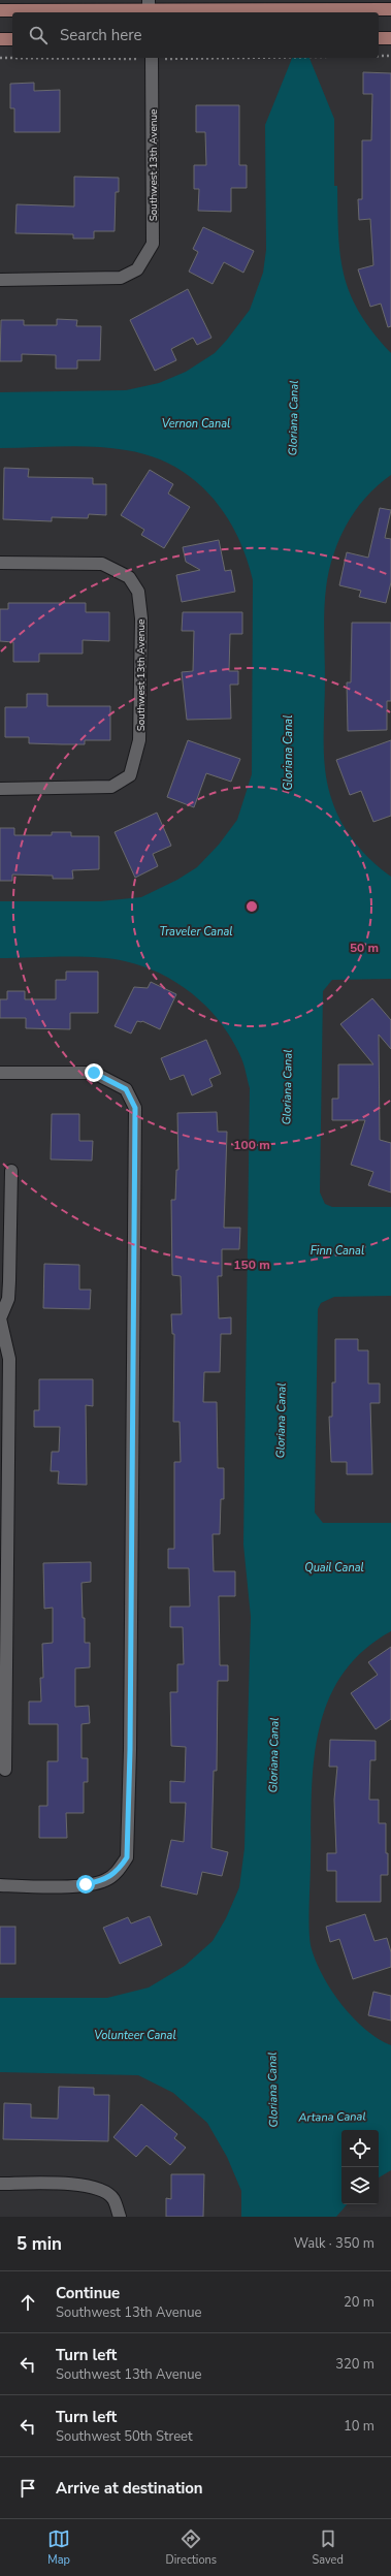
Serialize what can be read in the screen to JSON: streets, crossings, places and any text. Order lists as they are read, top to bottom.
{
  "streets": {
    "street": ["Southwest 13th Avenue"]
  },
  "water": [
    "Gloriana Canal",
    "Vernon Canal",
    "Traveler Canal",
    "Finn Canal",
    "Quail Canal",
    "Volunteer Canal",
    "Artana Canal"
  ],
  "page": {
    "search": "Search here",
    "heading": ["5 min", "Walk · 350 m"],
    "list": [
      ["Continue", "Southwest 13th Avenue", "20 m"],
      ["Turn left", "Southwest 13th Avenue", "320 m"],
      ["Turn left", "Southwest 50th Street", "10 m"],
      "Arrive at destination"
    ],
    "nav": ["Map", "Directions", "Saved"]
  },
  "rings": ["50 m", "100 m", "150 m"]
}
